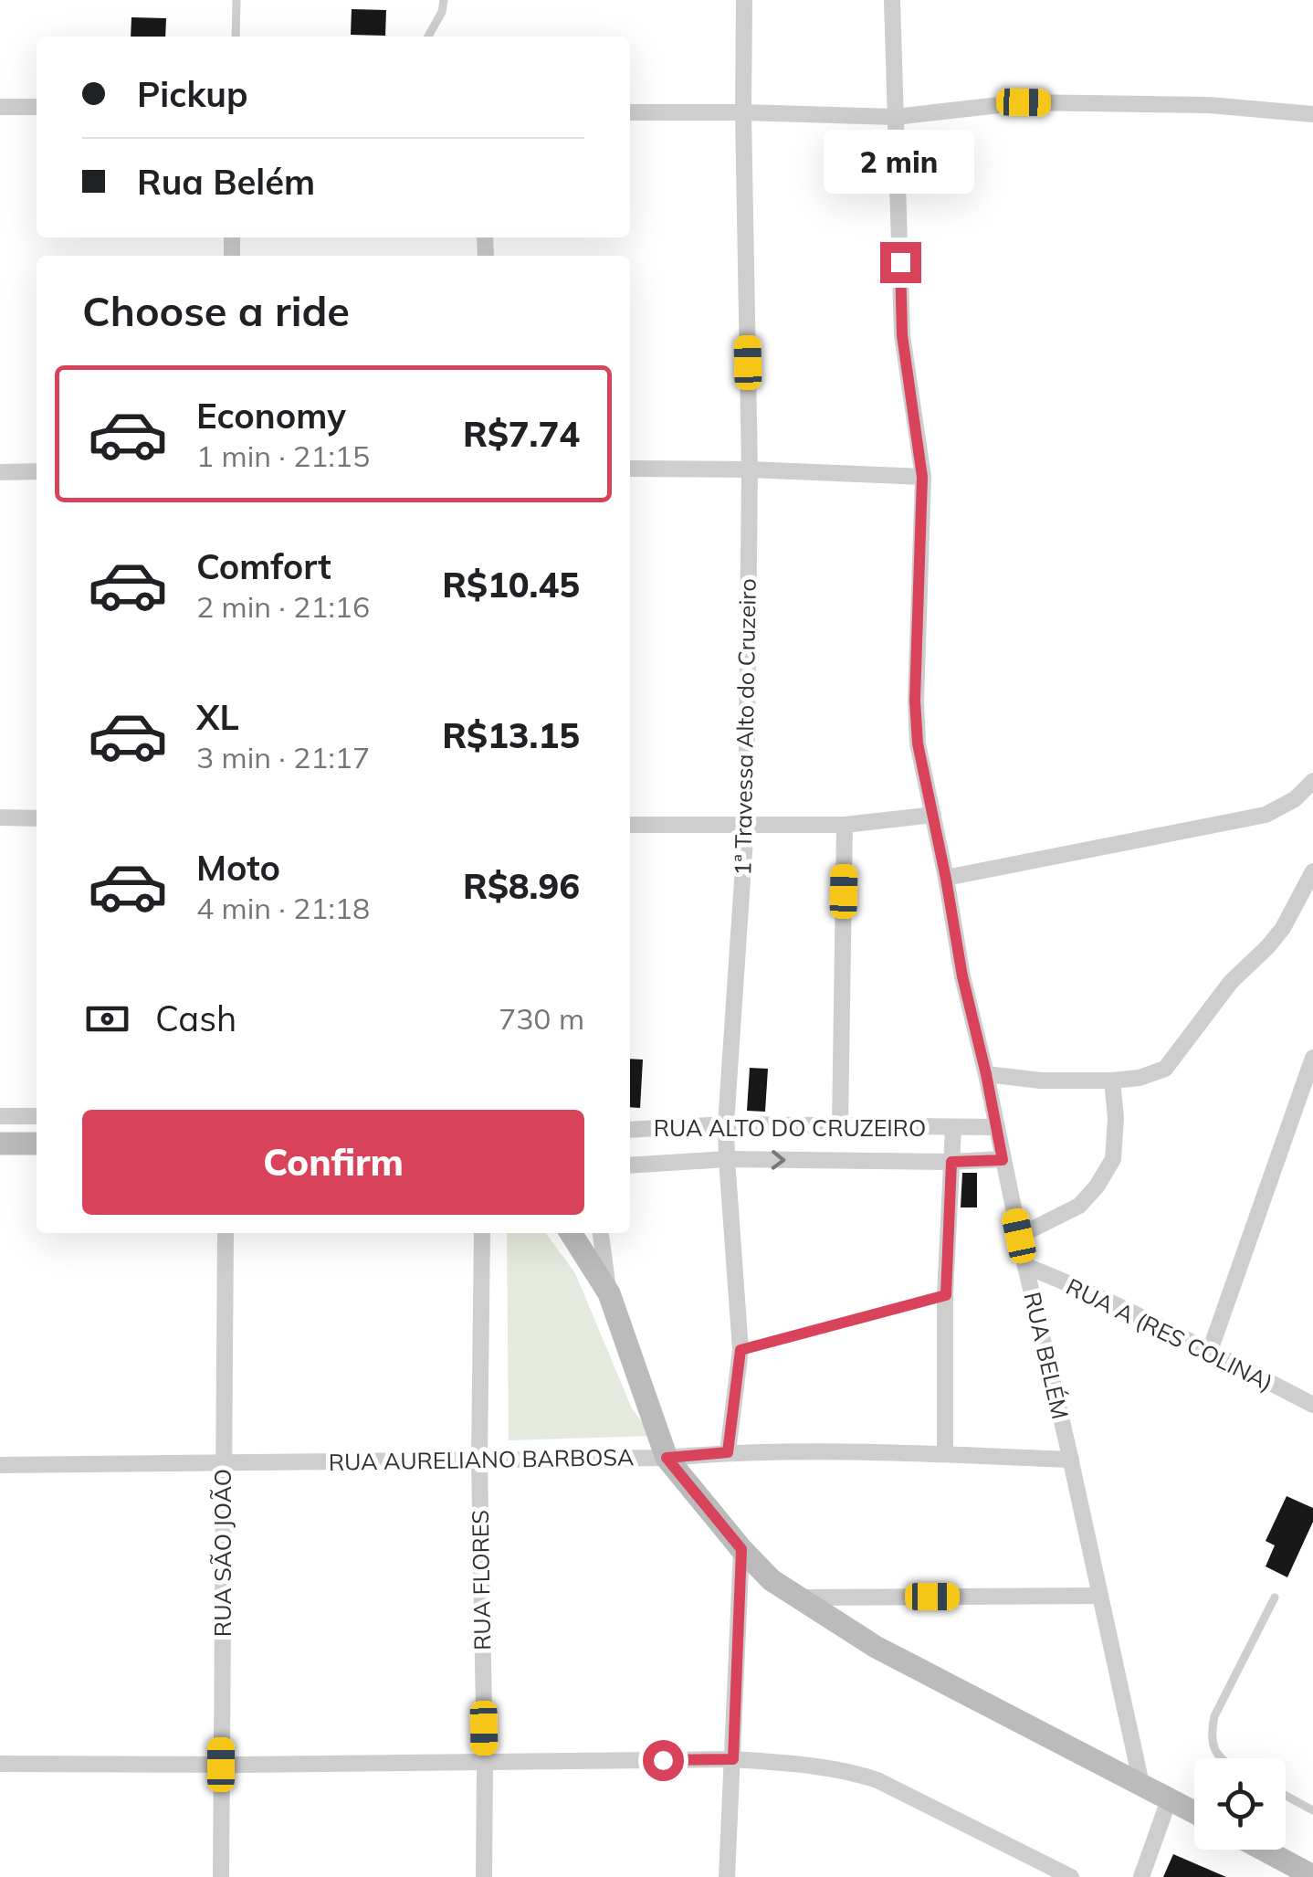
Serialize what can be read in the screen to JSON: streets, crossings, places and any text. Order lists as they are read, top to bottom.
{
  "streets": {
    "street": [
      "1ª Travessa Alto do Cruzeiro",
      "RUA ALTO DO CRUZEIRO",
      "RUA A (RES COLINA)",
      "RUA BELÉM",
      "RUA AURELIANO BARBOSA",
      "RUA SÃO JOÃO",
      "RUA FLORES"
    ]
  },
  "crossings": [
    ["1ª Travessa Alto do Cruzeiro", "RUA ALTO DO CRUZEIRO"],
    ["1ª Travessa Alto do Cruzeiro", "RUA AURELIANO BARBOSA"],
    ["RUA ALTO DO CRUZEIRO", "RUA BELÉM"],
    ["RUA A (RES COLINA)", "RUA BELÉM"],
    ["RUA BELÉM", "RUA AURELIANO BARBOSA"],
    ["RUA AURELIANO BARBOSA", "RUA SÃO JOÃO"],
    ["RUA AURELIANO BARBOSA", "RUA FLORES"]
  ],
  "page": {
    "banner": ["Pickup", "Rua Belém"],
    "bubble": "2 min",
    "heading": "Choose a ride",
    "list": [
      {
        "name": "Economy",
        "note": "1 min · 21:15",
        "value": "R$7.74"
      },
      {
        "name": "Comfort",
        "note": "2 min · 21:16",
        "value": "R$10.45"
      },
      {
        "name": "XL",
        "note": "3 min · 21:17",
        "value": "R$13.15"
      },
      {
        "name": "Moto",
        "note": "4 min · 21:18",
        "value": "R$8.96"
      }
    ],
    "pay": ["Cash", "730 m"],
    "buttons": "Confirm"
  }
}
